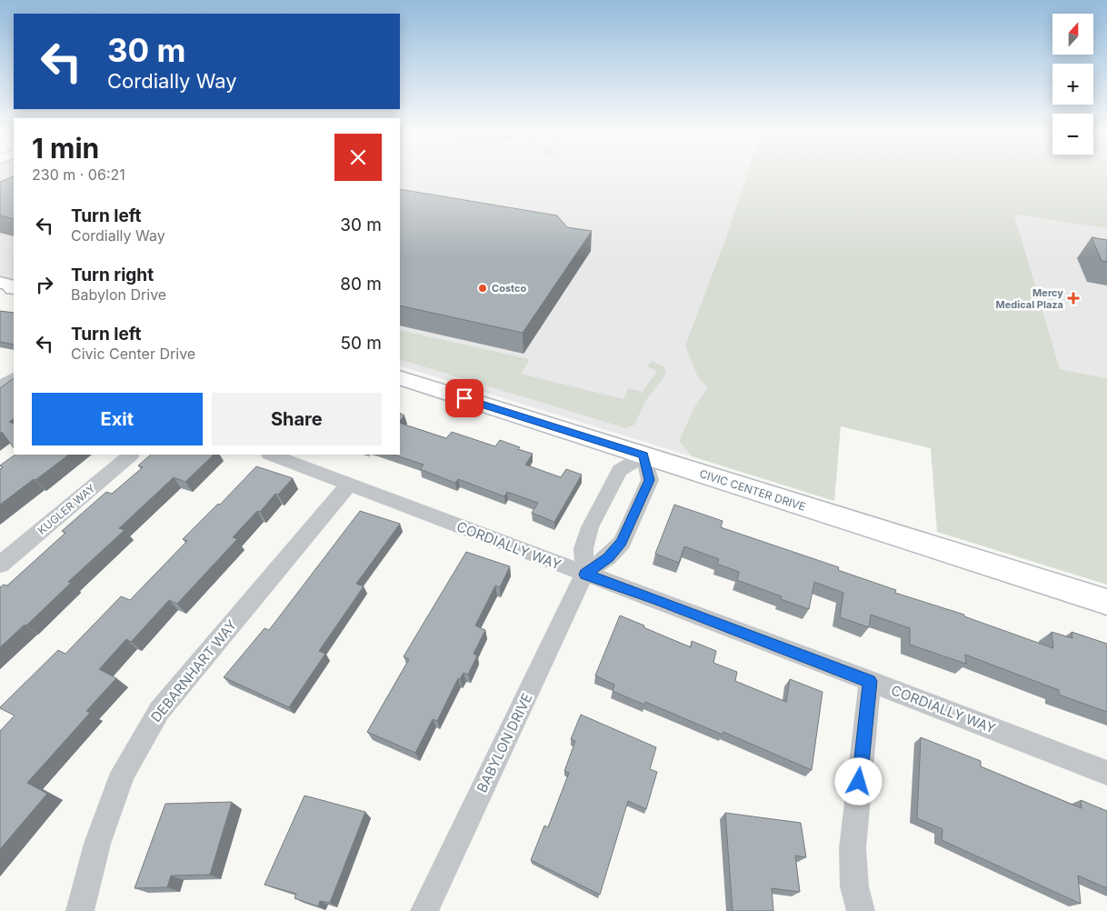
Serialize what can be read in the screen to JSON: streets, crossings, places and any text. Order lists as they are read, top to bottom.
{
  "streets": {
    "street": [
      "CIVIC CENTER DRIVE",
      "KUGLER WAY",
      "CORDIALLY WAY",
      "DEBARNHART WAY",
      "BABYLON DRIVE"
    ]
  },
  "crossings": [
    ["CIVIC CENTER DRIVE", "BABYLON DRIVE"],
    ["CORDIALLY WAY", "DEBARNHART WAY"],
    ["CORDIALLY WAY", "BABYLON DRIVE"]
  ],
  "places": {
    "other": ["Costco"],
    "health": ["Mercy Medical Plaza"]
  },
  "north": "top",
  "page": {
    "map_buttons": ["+", "−"],
    "turn": ["30 m", "Cordially Way"],
    "heading": ["1 min", "230 m · 06:21"],
    "list": [
      {
        "name": "Turn left",
        "note": "Cordially Way",
        "value": "30 m"
      },
      {
        "name": "Turn right",
        "note": "Babylon Drive",
        "value": "80 m"
      },
      {
        "name": "Turn left",
        "note": "Civic Center Drive",
        "value": "50 m"
      }
    ],
    "buttons": ["Exit", "Share"]
  }
}
